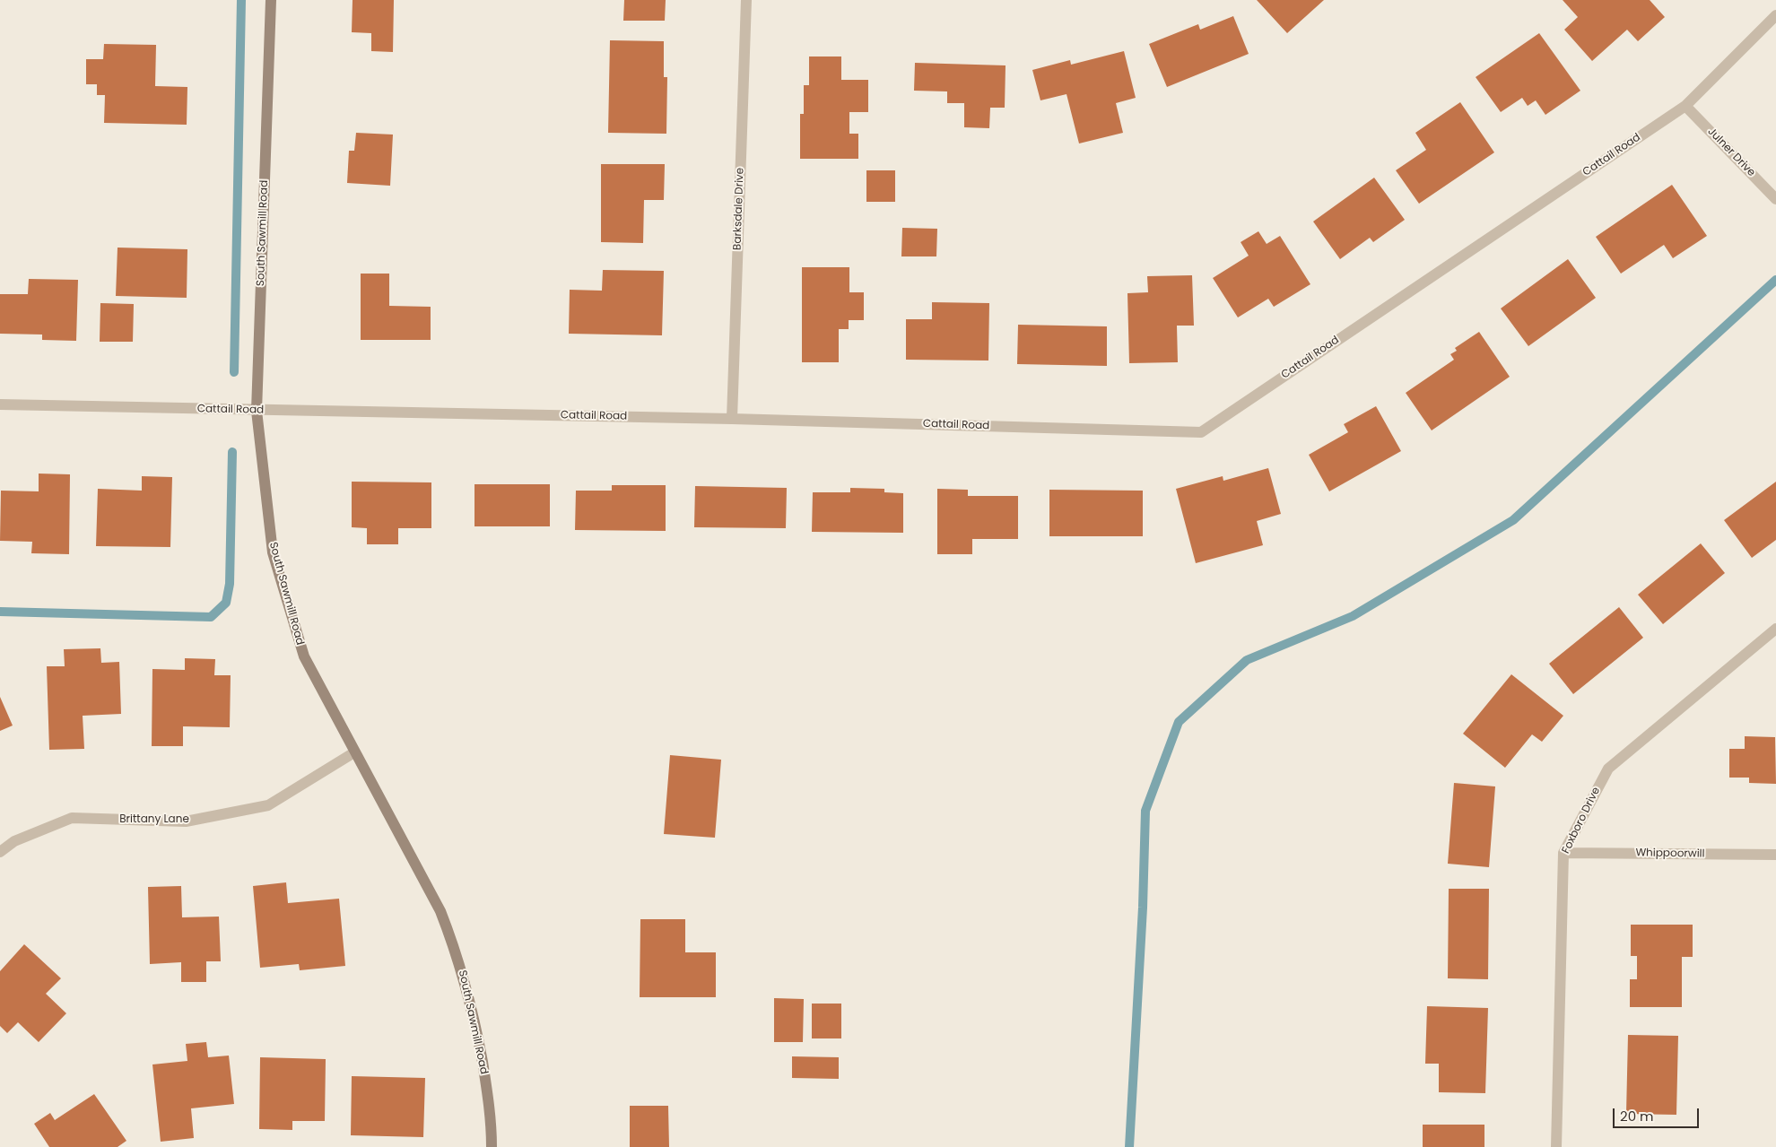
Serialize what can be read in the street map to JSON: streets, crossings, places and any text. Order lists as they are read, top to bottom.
{
  "streets": {
    "street": [
      "Julner Drive",
      "Cattail Road",
      "Barksdale Drive",
      "South Sawmill Road",
      "Brittany Lane",
      "Foxboro Drive",
      "Whippoorwill"
    ]
  },
  "crossings": [
    ["Julner Drive", "Cattail Road"],
    ["Cattail Road", "Barksdale Drive"],
    ["Cattail Road", "South Sawmill Road"],
    ["South Sawmill Road", "Brittany Lane"],
    ["Foxboro Drive", "Whippoorwill"]
  ],
  "scale_bar": "20 m"
}
